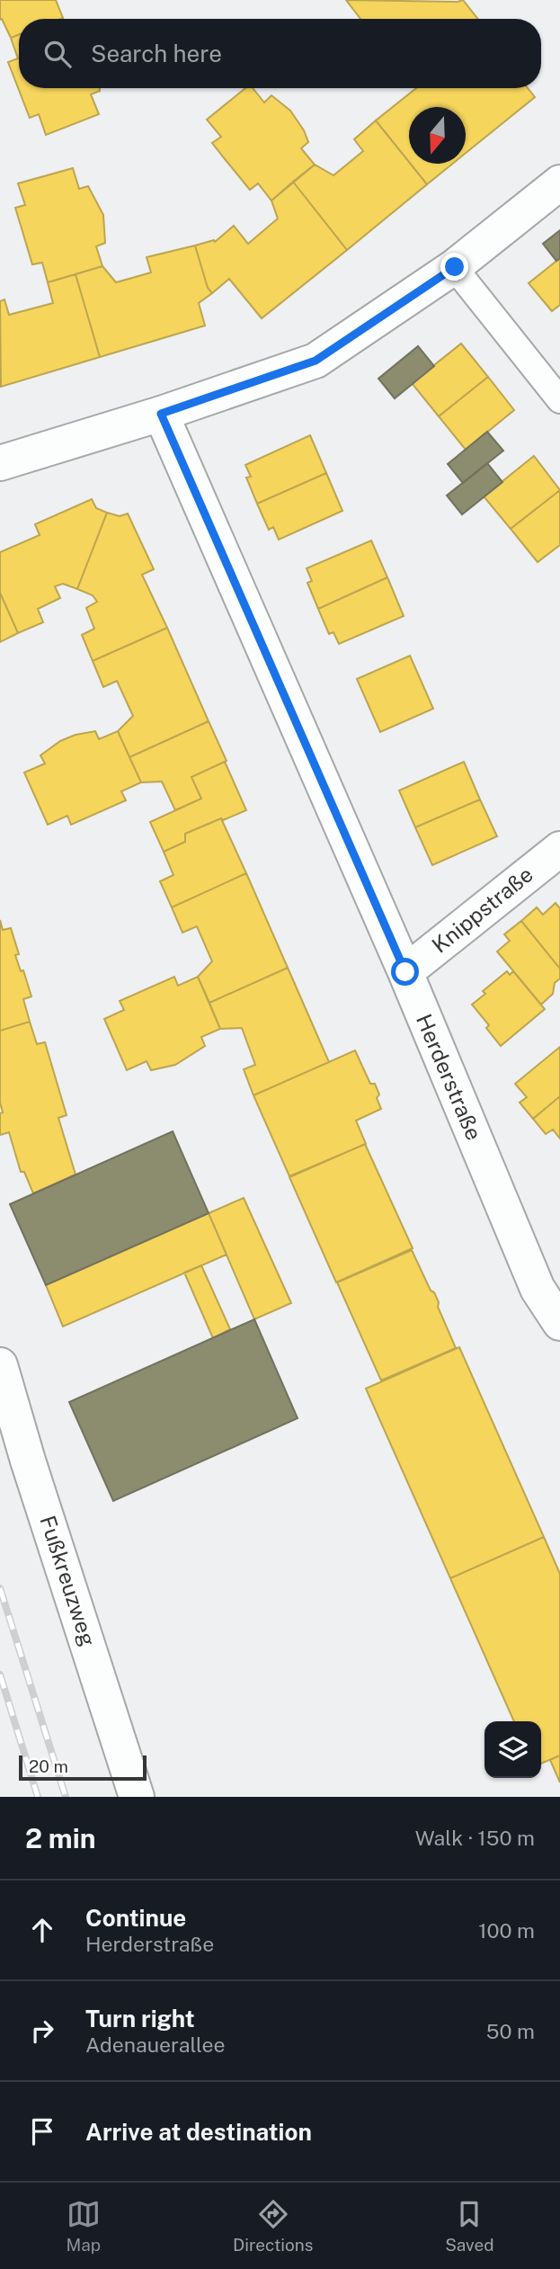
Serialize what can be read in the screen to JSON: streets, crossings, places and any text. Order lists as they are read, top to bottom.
{
  "streets": {
    "street": ["Knippstraße", "Herderstraße", "Fußkreuzweg"]
  },
  "crossings": [
    ["Knippstraße", "Herderstraße"]
  ],
  "scale_bar": "20 m",
  "north": "bottom",
  "page": {
    "search": "Search here",
    "scale": "20 m",
    "heading": ["2 min", "Walk · 150 m"],
    "list": [
      ["Continue", "Herderstraße", "100 m"],
      ["Turn right", "Adenauerallee", "50 m"],
      "Arrive at destination"
    ],
    "nav": ["Map", "Directions", "Saved"]
  }
}
